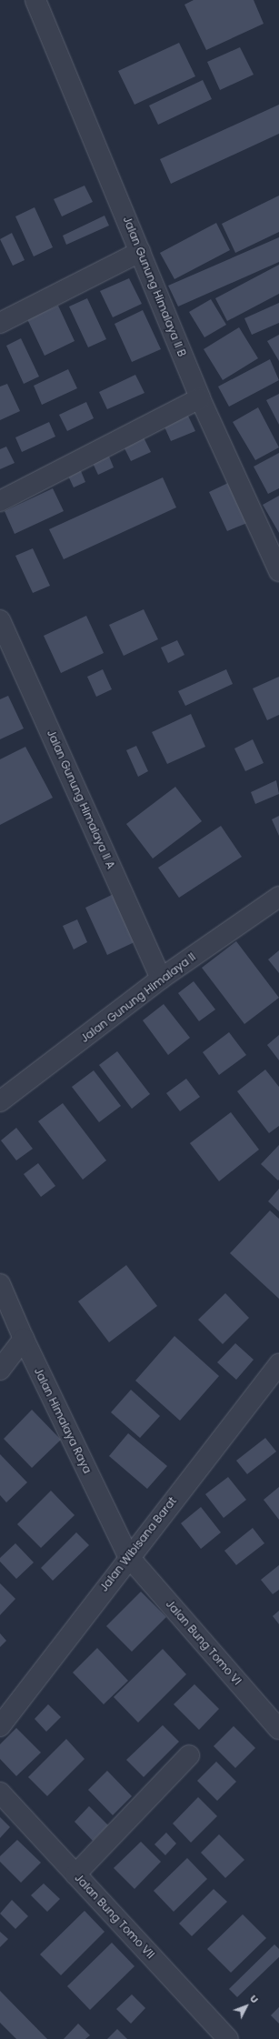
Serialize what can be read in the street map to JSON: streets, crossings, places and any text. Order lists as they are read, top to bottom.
{
  "streets": {
    "street": [
      "Jalan Gunung Himalaya II B",
      "Jalan Gunung Himalaya II A",
      "Jalan Gunung Himalaya II",
      "Jalan Himalaya Raya",
      "Jalan Wibisana Barat",
      "Jalan Bung Tomo VI",
      "Jalan Bung Tomo VII"
    ]
  },
  "crossings": [
    ["Jalan Gunung Himalaya II A", "Jalan Gunung Himalaya II"],
    ["Jalan Himalaya Raya", "Jalan Wibisana Barat"],
    ["Jalan Himalaya Raya", "Jalan Bung Tomo VI"],
    ["Jalan Wibisana Barat", "Jalan Bung Tomo VI"]
  ],
  "north": "top right"
}
